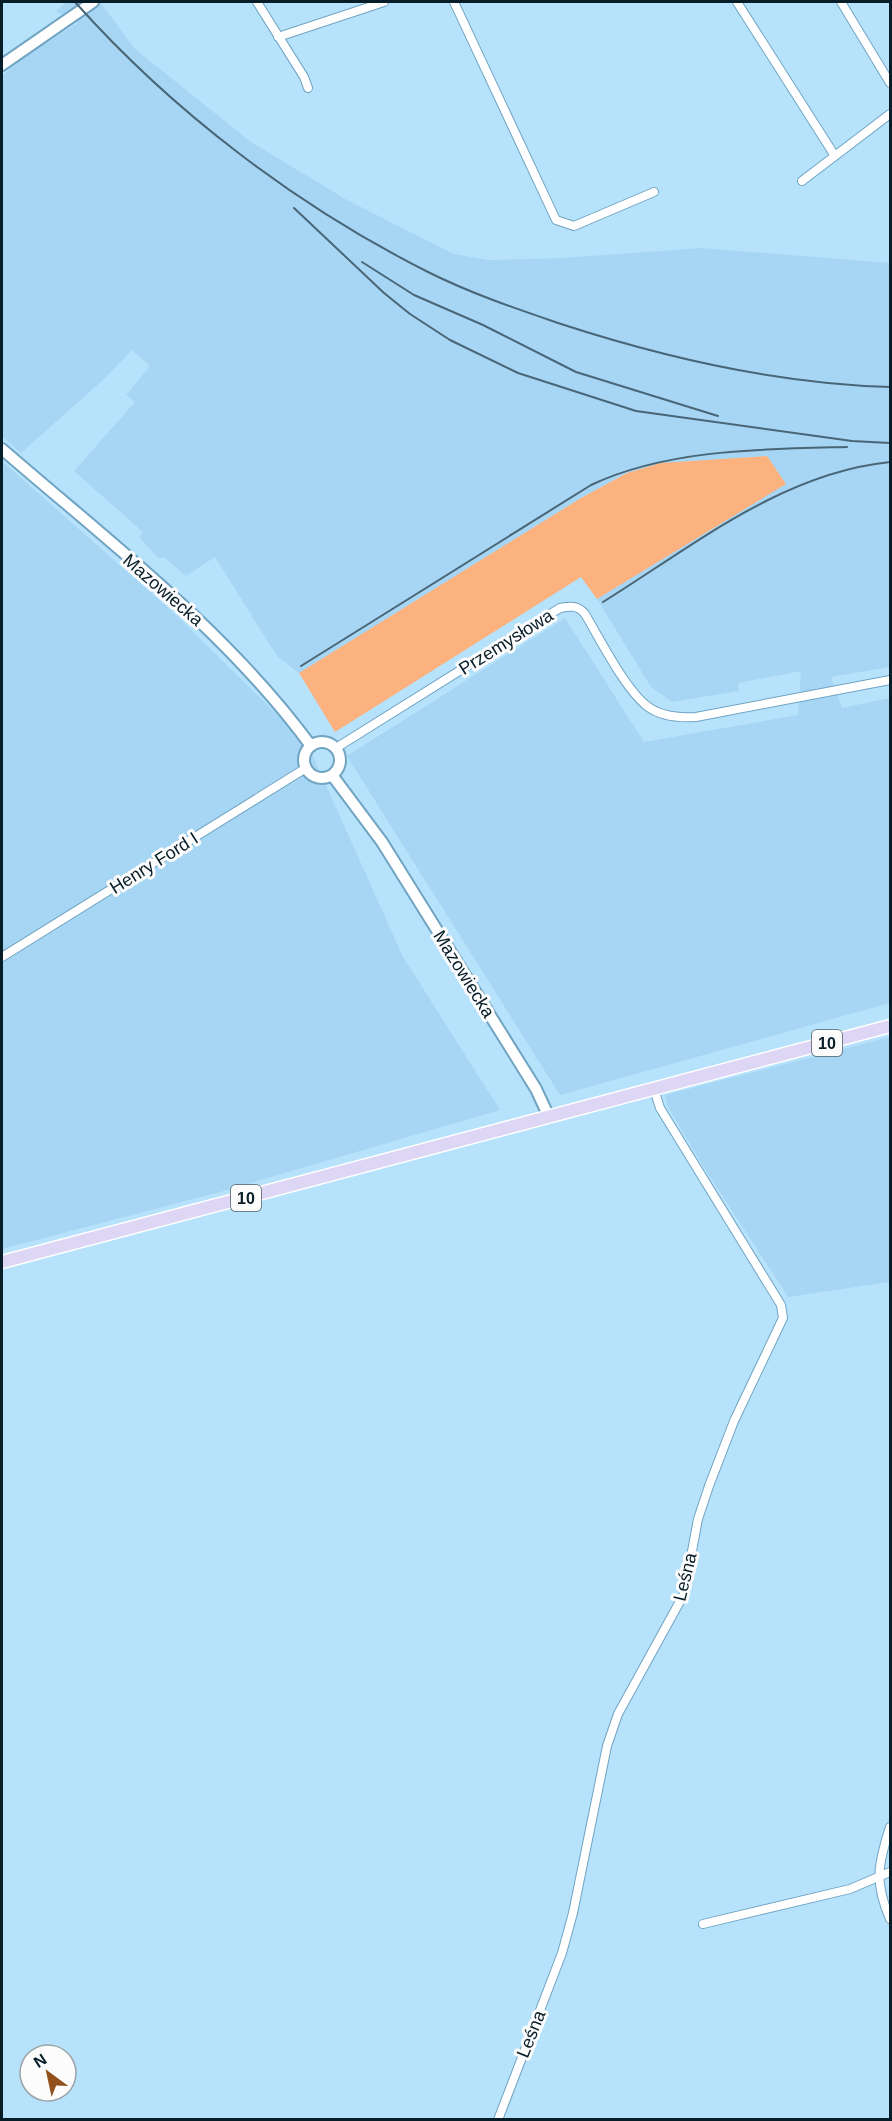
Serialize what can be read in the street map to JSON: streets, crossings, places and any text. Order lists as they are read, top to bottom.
{
  "streets": {
    "main road": ["10"],
    "street": [
      "Mazowiecka",
      "Przemysłowa",
      "Henry Ford I",
      "Leśna"
    ]
  },
  "crossings": [
    ["Mazowiecka", "Przemysłowa"],
    ["Mazowiecka", "Henry Ford I"],
    ["Mazowiecka", "10"],
    ["Przemysłowa", "Henry Ford I"],
    ["10", "Leśna"]
  ],
  "north": "top left"
}
